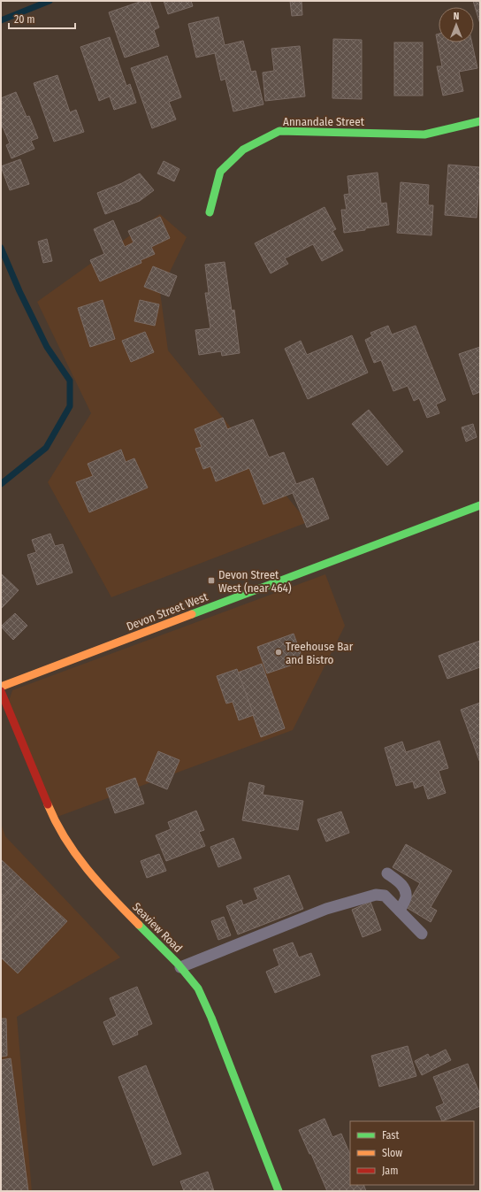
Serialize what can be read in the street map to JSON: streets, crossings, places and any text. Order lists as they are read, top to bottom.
{
  "streets": {
    "street": ["Annandale Street", "Devon Street West", "Seaview Road"]
  },
  "places": {
    "transit": ["Devon Street West (near 464)"],
    "other": ["Treehouse Bar and Bistro"]
  },
  "legend": ["Fast", "Slow", "Jam"],
  "scale_bar": "20 m",
  "north": "top"
}
